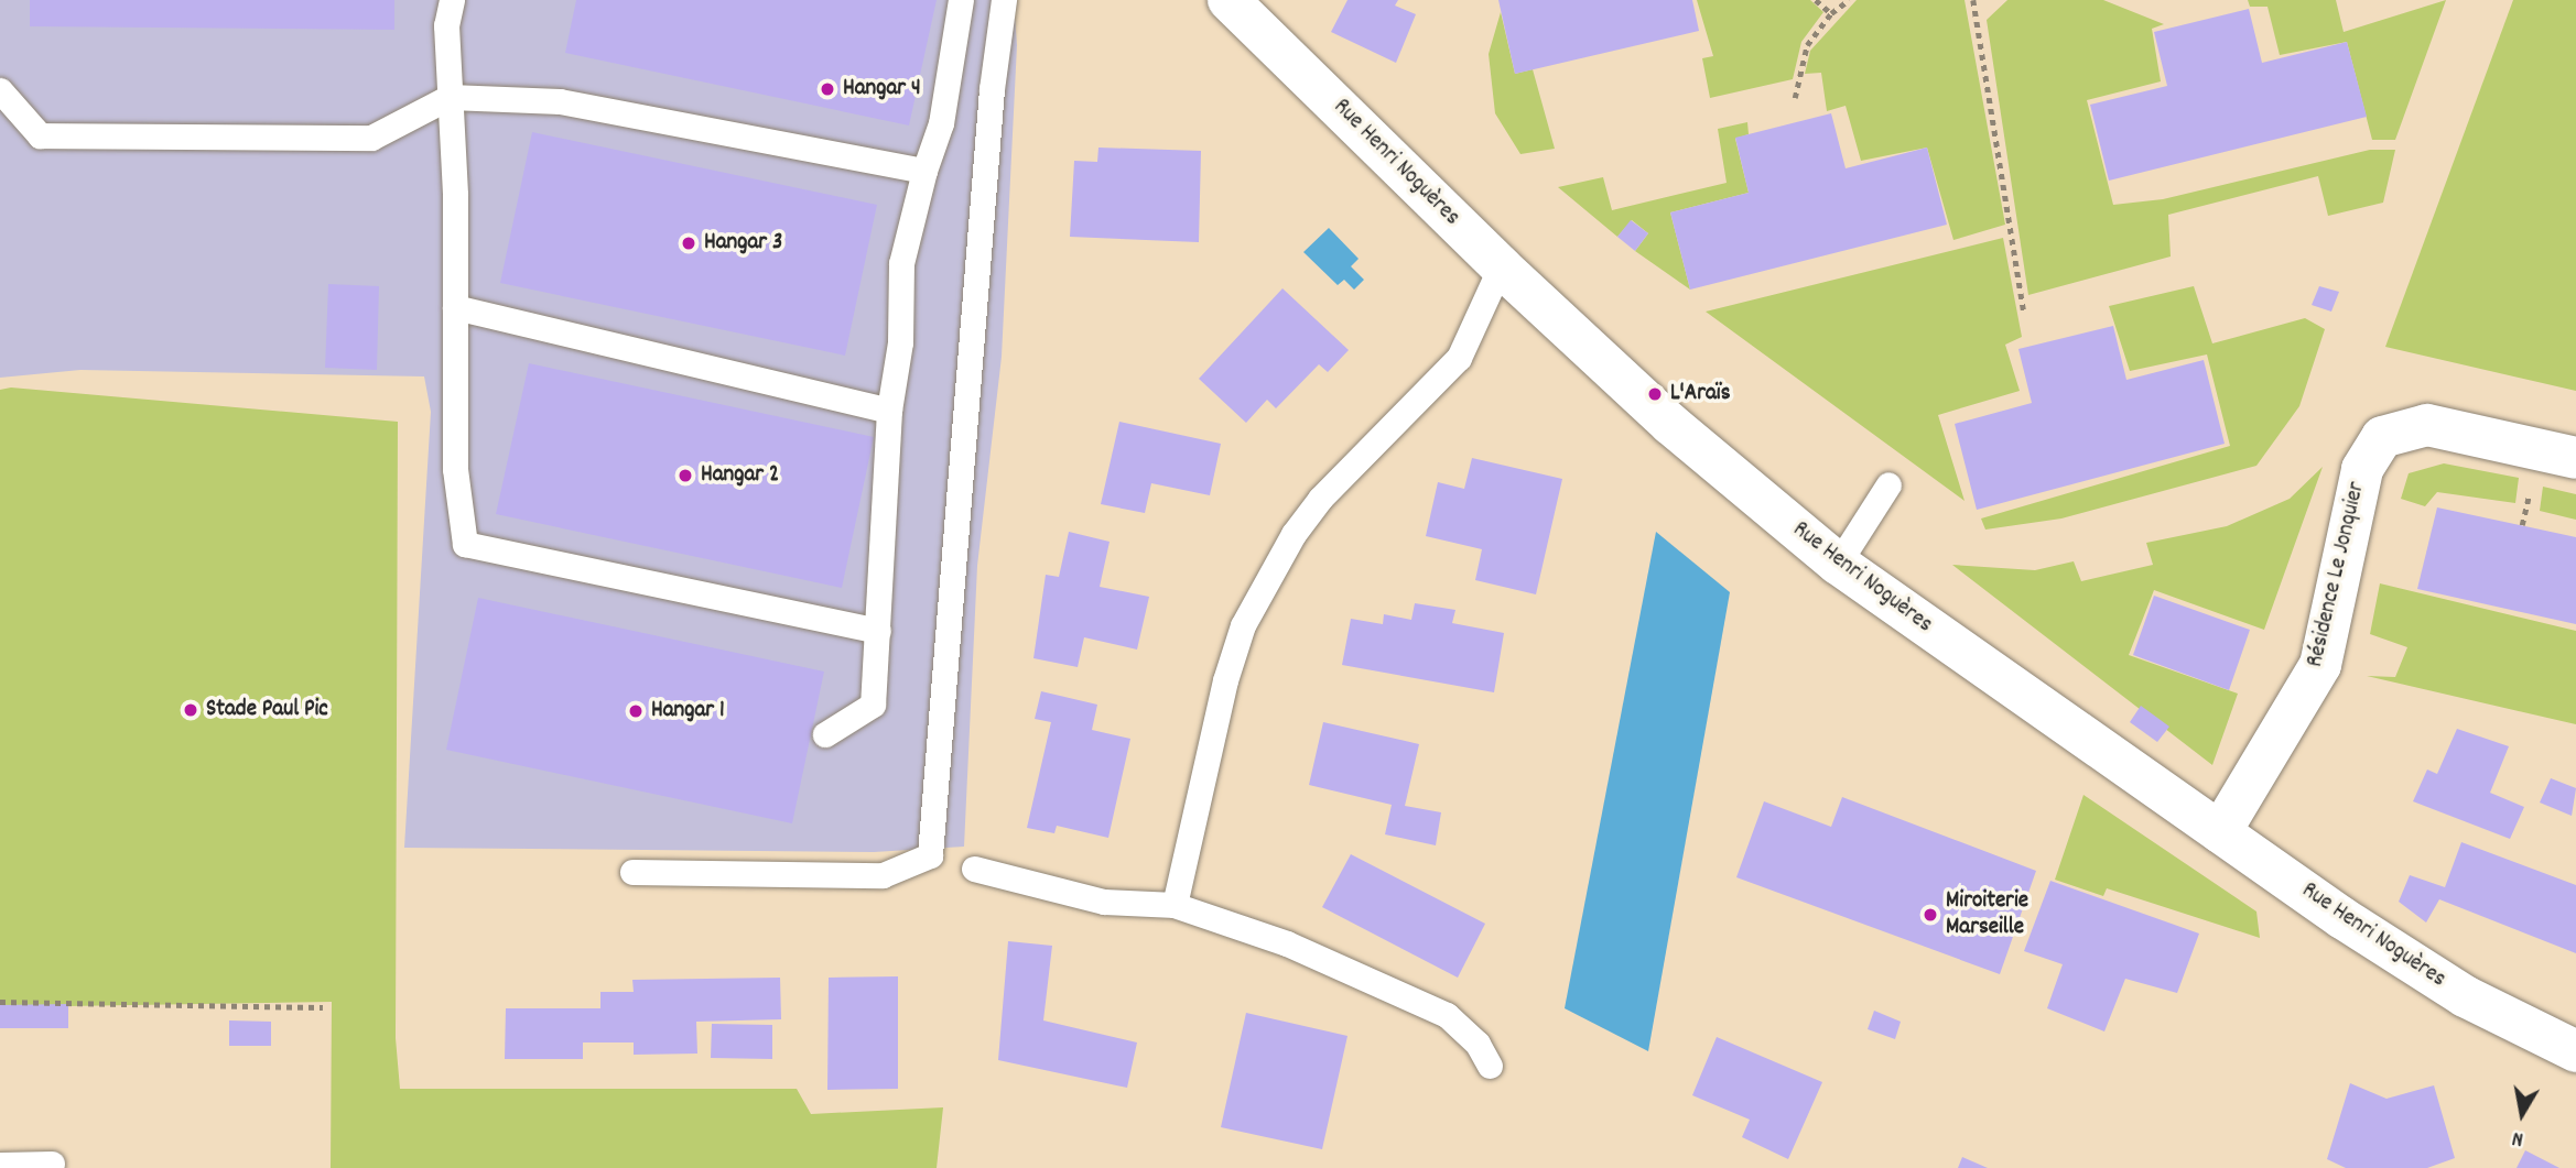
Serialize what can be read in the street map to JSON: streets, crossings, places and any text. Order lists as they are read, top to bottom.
{
  "streets": {
    "street": ["Rue Henri Noguères", "Résidence Le Jonquier"]
  },
  "crossings": [
    ["Rue Henri Noguères", "Résidence Le Jonquier"]
  ],
  "places": [
    "Hangar 4",
    "Hangar 3",
    "L'Araïs",
    "Hangar 2",
    "Stade Paul Pic",
    "Hangar 1",
    "Miroiterie Marseille"
  ],
  "north": "bottom"
}
